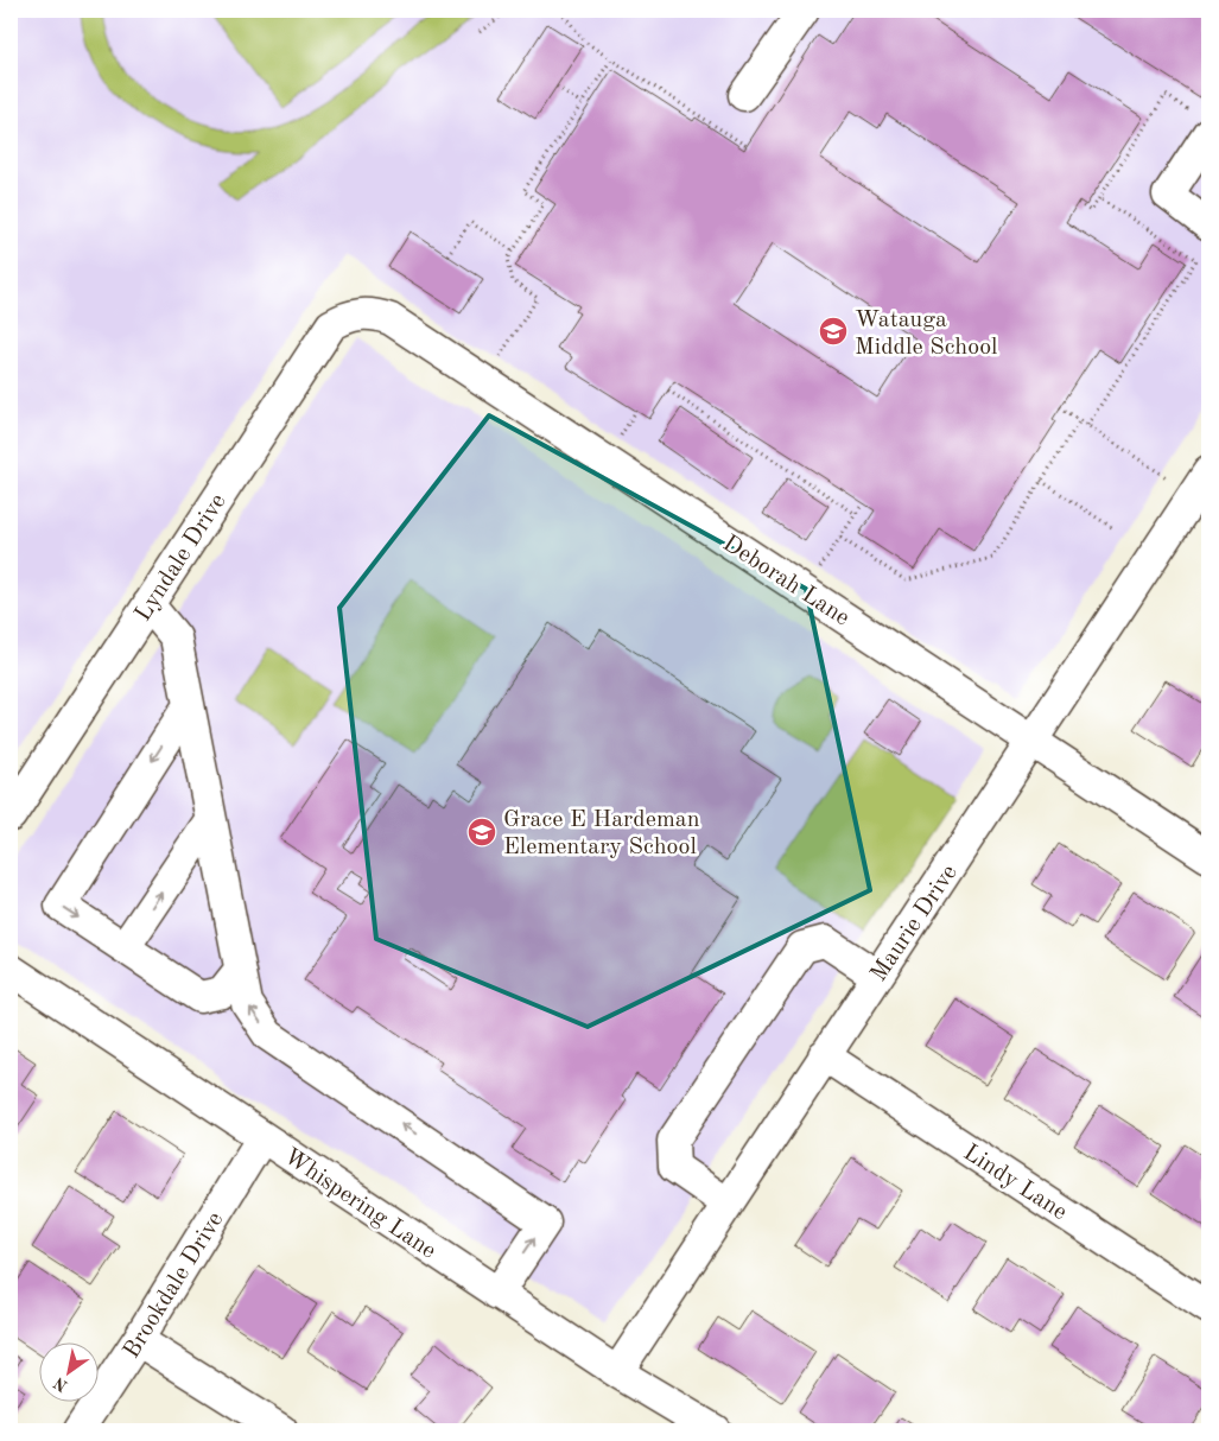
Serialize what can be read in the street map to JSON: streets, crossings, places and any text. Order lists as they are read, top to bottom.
{
  "streets": {
    "street": [
      "Lyndale Drive",
      "Deborah Lane",
      "Maurie Drive",
      "Lindy Lane",
      "Whispering Lane",
      "Brookdale Drive"
    ]
  },
  "crossings": [
    ["Lyndale Drive", "Deborah Lane"],
    ["Deborah Lane", "Maurie Drive"],
    ["Maurie Drive", "Lindy Lane"],
    ["Maurie Drive", "Whispering Lane"],
    ["Whispering Lane", "Brookdale Drive"]
  ],
  "places": {
    "school or university": ["Watauga Middle School", "Grace E Hardeman Elementary School"]
  },
  "north": "bottom left"
}
